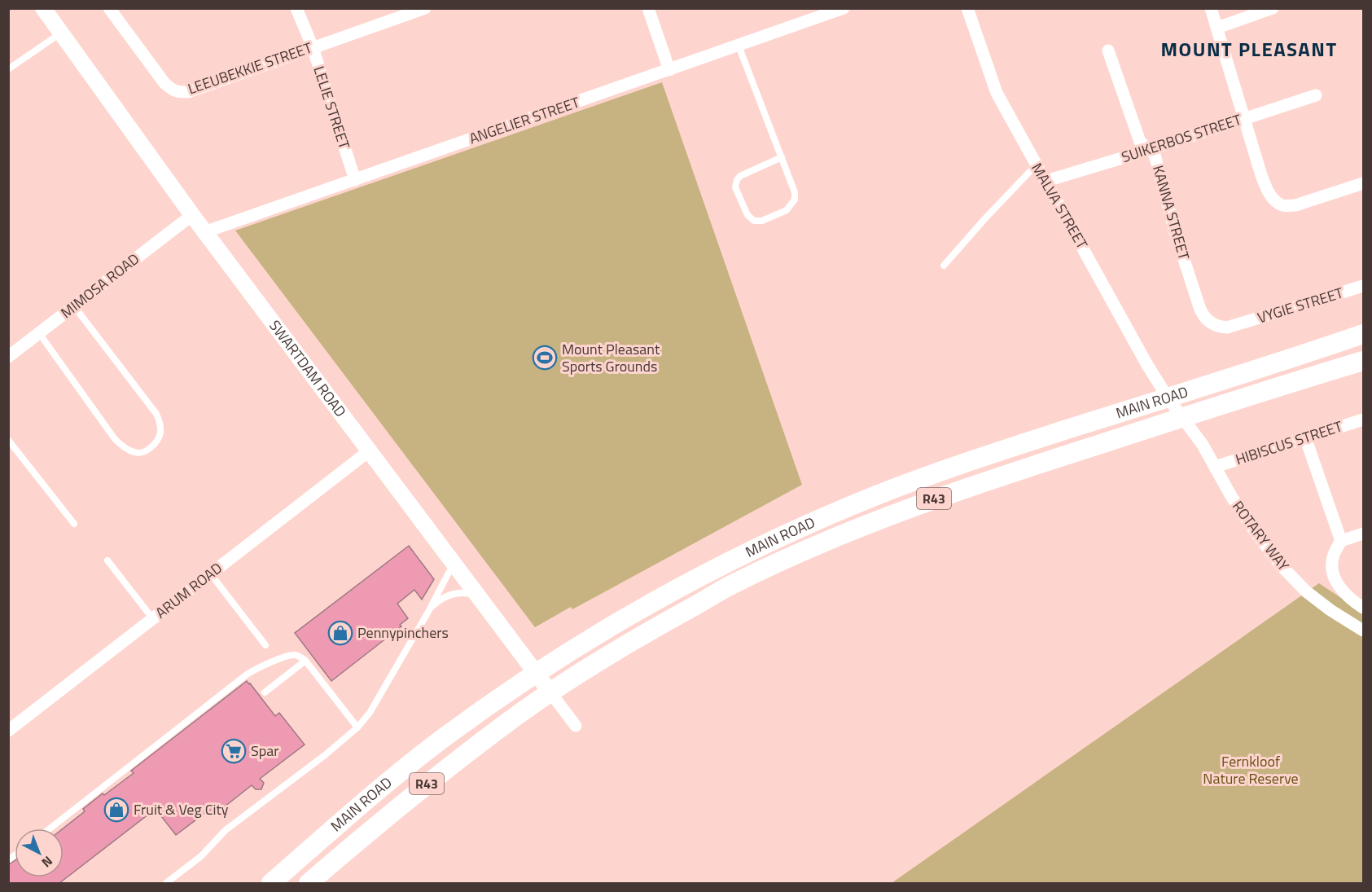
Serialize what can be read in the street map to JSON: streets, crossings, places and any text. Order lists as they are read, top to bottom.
{
  "streets": {
    "main road": ["MAIN ROAD", "R43"],
    "street": [
      "LEEUBEKKIE STREET",
      "LELIE STREET",
      "ANGELIER STREET",
      "SUIKERBOS STREET",
      "MALVA STREET",
      "KANNA STREET",
      "MIMOSA ROAD",
      "VYGIE STREET",
      "SWARTDAM ROAD",
      "HIBISCUS STREET",
      "ROTARY WAY",
      "ARUM ROAD"
    ]
  },
  "crossings": [
    ["LEEUBEKKIE STREET", "LELIE STREET"],
    ["LELIE STREET", "ANGELIER STREET"],
    ["ANGELIER STREET", "SWARTDAM ROAD"],
    ["SUIKERBOS STREET", "MALVA STREET"],
    ["SUIKERBOS STREET", "KANNA STREET"],
    ["MALVA STREET", "MAIN ROAD"],
    ["MALVA STREET", "ROTARY WAY"],
    ["KANNA STREET", "VYGIE STREET"],
    ["MIMOSA ROAD", "SWARTDAM ROAD"],
    ["SWARTDAM ROAD", "MAIN ROAD"],
    ["SWARTDAM ROAD", "ARUM ROAD"],
    ["MAIN ROAD", "ROTARY WAY"],
    ["HIBISCUS STREET", "ROTARY WAY"]
  ],
  "districts": ["MOUNT PLEASANT"],
  "parks": ["Fernkloof Nature Reserve"],
  "places": {
    "sports": ["Mount Pleasant Sports Grounds"],
    "shop": ["Pennypinchers", "Fruit & Veg City"],
    "supermarket": ["Spar"]
  },
  "north": "bottom right"
}
